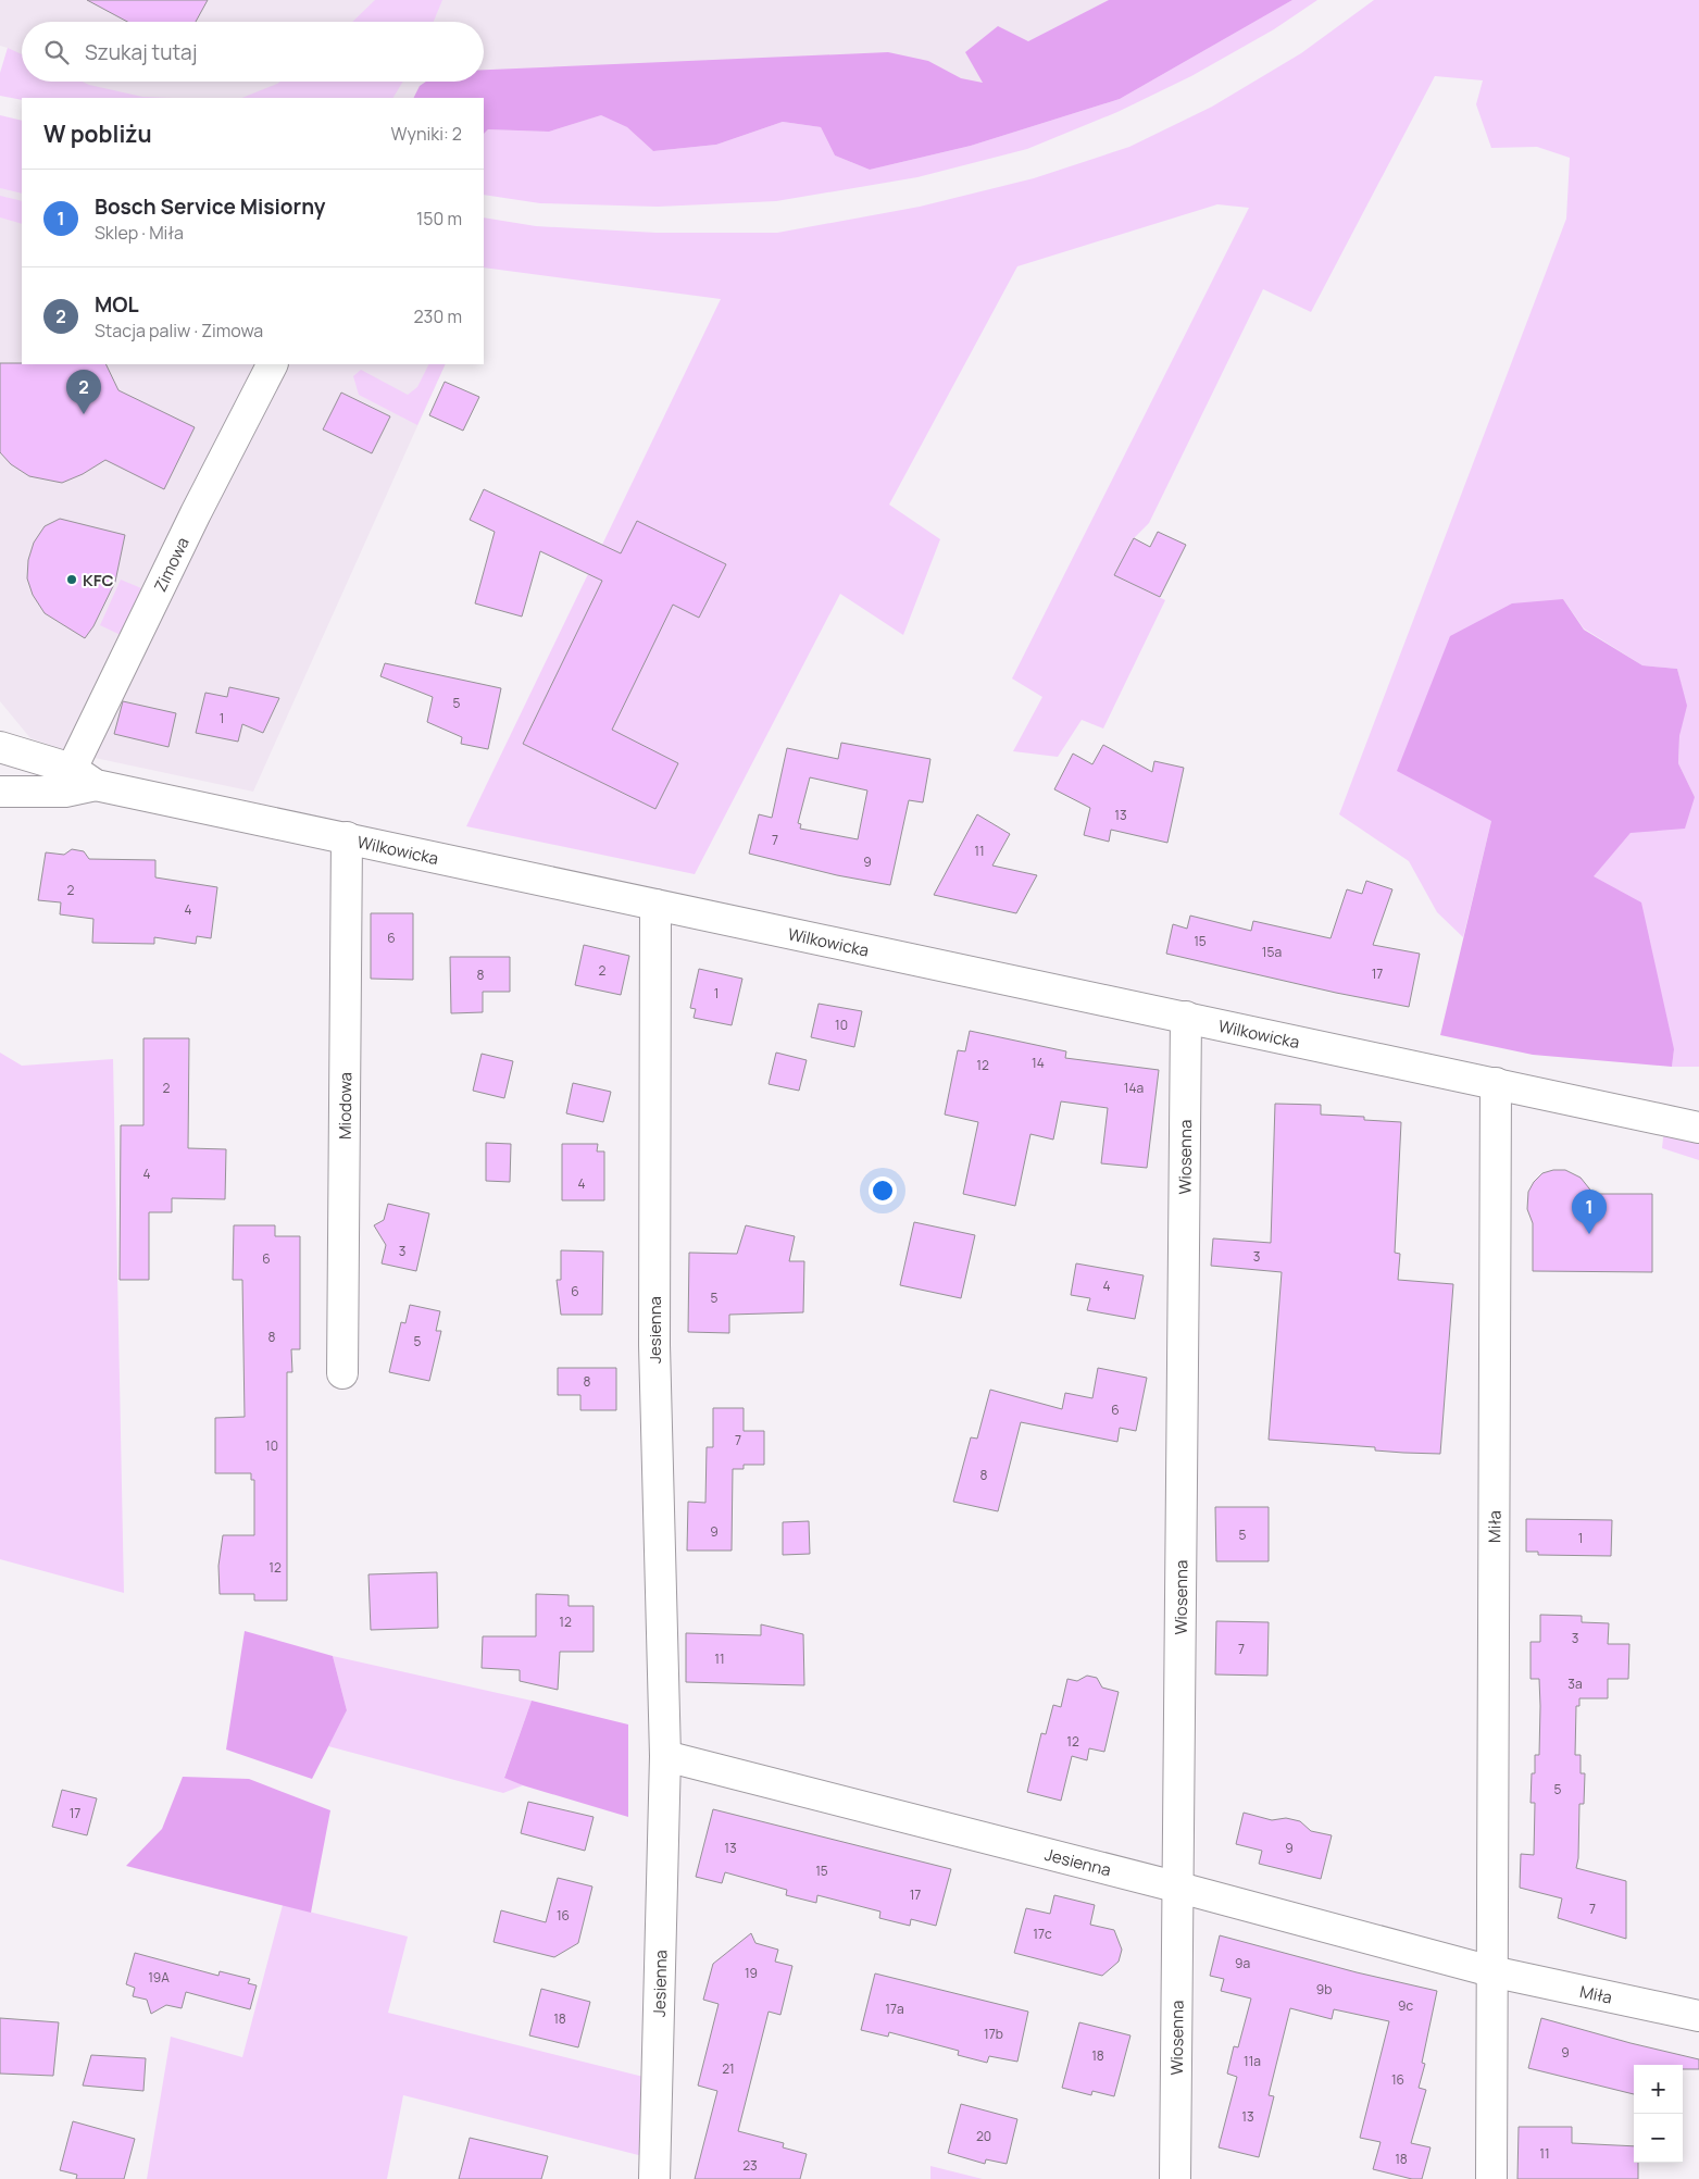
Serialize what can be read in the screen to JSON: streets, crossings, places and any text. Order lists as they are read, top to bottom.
{
  "streets": {
    "street": [
      "Zimowa",
      "Wilkowicka",
      "Miodowa",
      "Wiosenna",
      "Jesienna",
      "Miła"
    ]
  },
  "crossings": [
    ["Zimowa", "Wilkowicka"],
    ["Wilkowicka", "Miodowa"],
    ["Wilkowicka", "Wiosenna"],
    ["Wilkowicka", "Jesienna"],
    ["Wilkowicka", "Miła"],
    ["Wiosenna", "Jesienna"],
    ["Jesienna", "Miła"]
  ],
  "places": ["KFC"],
  "house_numbers": [
    "5",
    "1",
    "13",
    "7",
    "11",
    "9",
    "2",
    "4",
    "6",
    "15",
    "15a",
    "2",
    "17",
    "8",
    "1",
    "10",
    "14",
    "12",
    "2",
    "14a",
    "4",
    "4",
    "3",
    "3",
    "6",
    "4",
    "6",
    "5",
    "8",
    "5",
    "8",
    "6",
    "7",
    "10",
    "8",
    "9",
    "5",
    "1",
    "12",
    "12",
    "3",
    "7",
    "11",
    "3a",
    "12",
    "5",
    "17",
    "13",
    "9",
    "15",
    "17",
    "7",
    "16",
    "17c",
    "9a",
    "19",
    "19A",
    "9b",
    "9c",
    "17a",
    "18",
    "17b",
    "9",
    "18",
    "11a",
    "21",
    "16",
    "13",
    "20",
    "11",
    "18",
    "23"
  ],
  "page": {
    "search": "Szukaj tutaj",
    "heading": ["W pobliżu", "Wyniki: 2"],
    "list": [
      {
        "mark": "1",
        "name": "Bosch Service Misiorny",
        "note": "Sklep · Miła",
        "value": "150 m"
      },
      {
        "mark": "2",
        "name": "MOL",
        "note": "Stacja paliw · Zimowa",
        "value": "230 m"
      }
    ],
    "pins": ["2", "1"],
    "map_buttons": ["+", "−"]
  }
}
